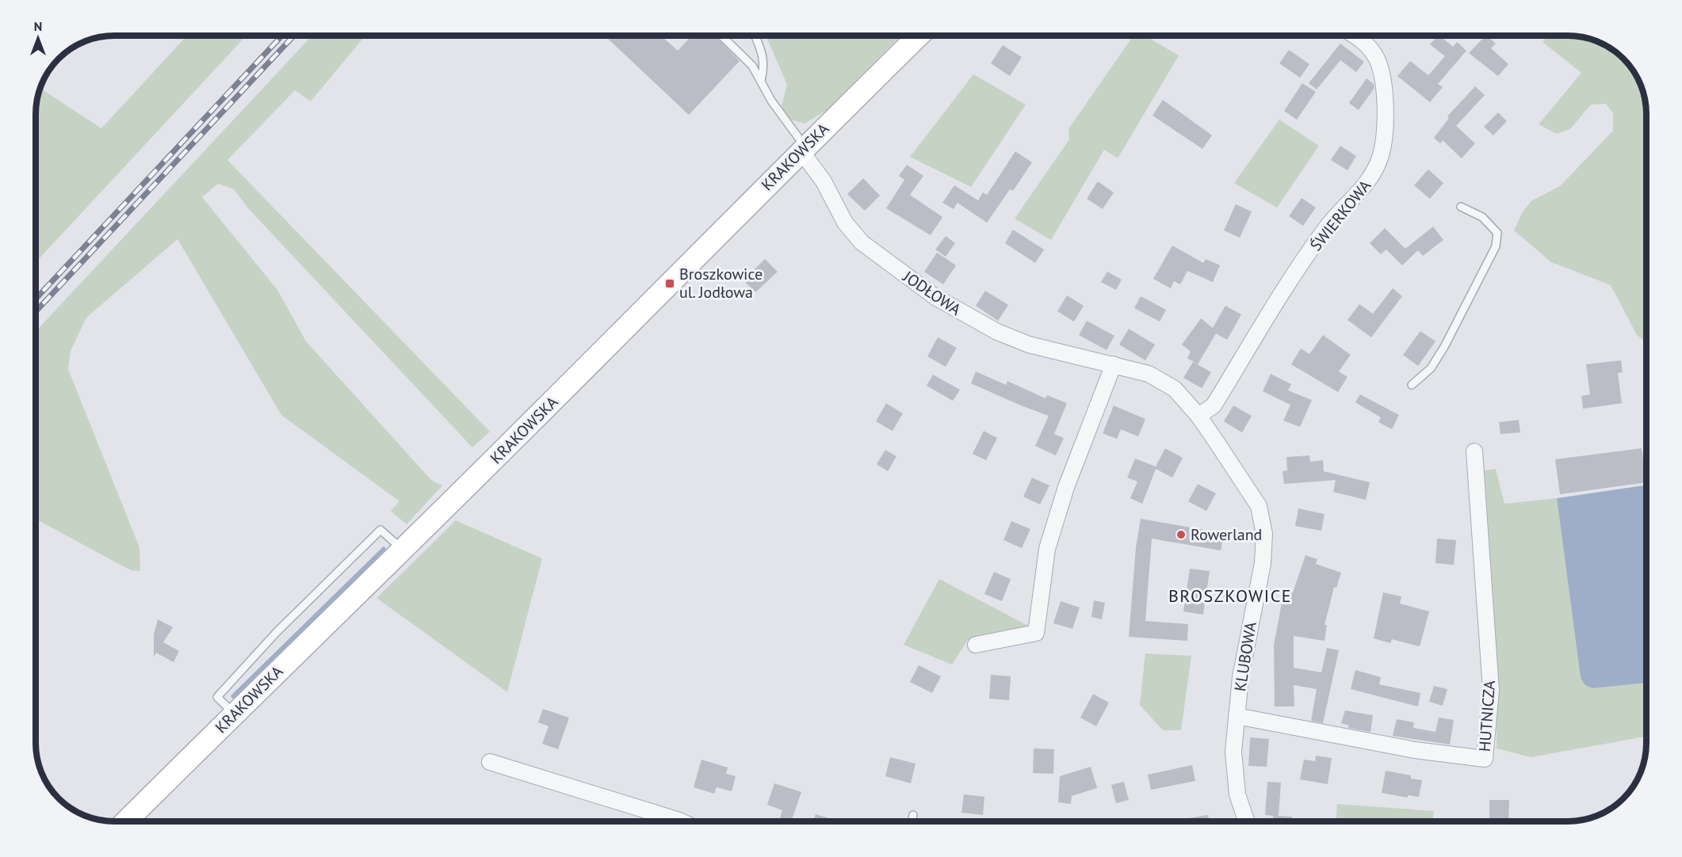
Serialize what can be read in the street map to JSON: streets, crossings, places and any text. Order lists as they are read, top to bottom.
{
  "streets": {
    "street": [
      "KRAKOWSKA",
      "ŚWIERKOWA",
      "JODŁOWA",
      "KLUBOWA",
      "HUTNICZA"
    ]
  },
  "crossings": [
    ["KRAKOWSKA", "JODŁOWA"],
    ["ŚWIERKOWA", "JODŁOWA"],
    ["ŚWIERKOWA", "KLUBOWA"],
    ["JODŁOWA", "KLUBOWA"],
    ["KLUBOWA", "HUTNICZA"]
  ],
  "districts": ["BROSZKOWICE"],
  "places": {
    "transit": ["Broszkowice ul. Jodłowa"],
    "other": ["Rowerland"]
  },
  "north": "top"
}
